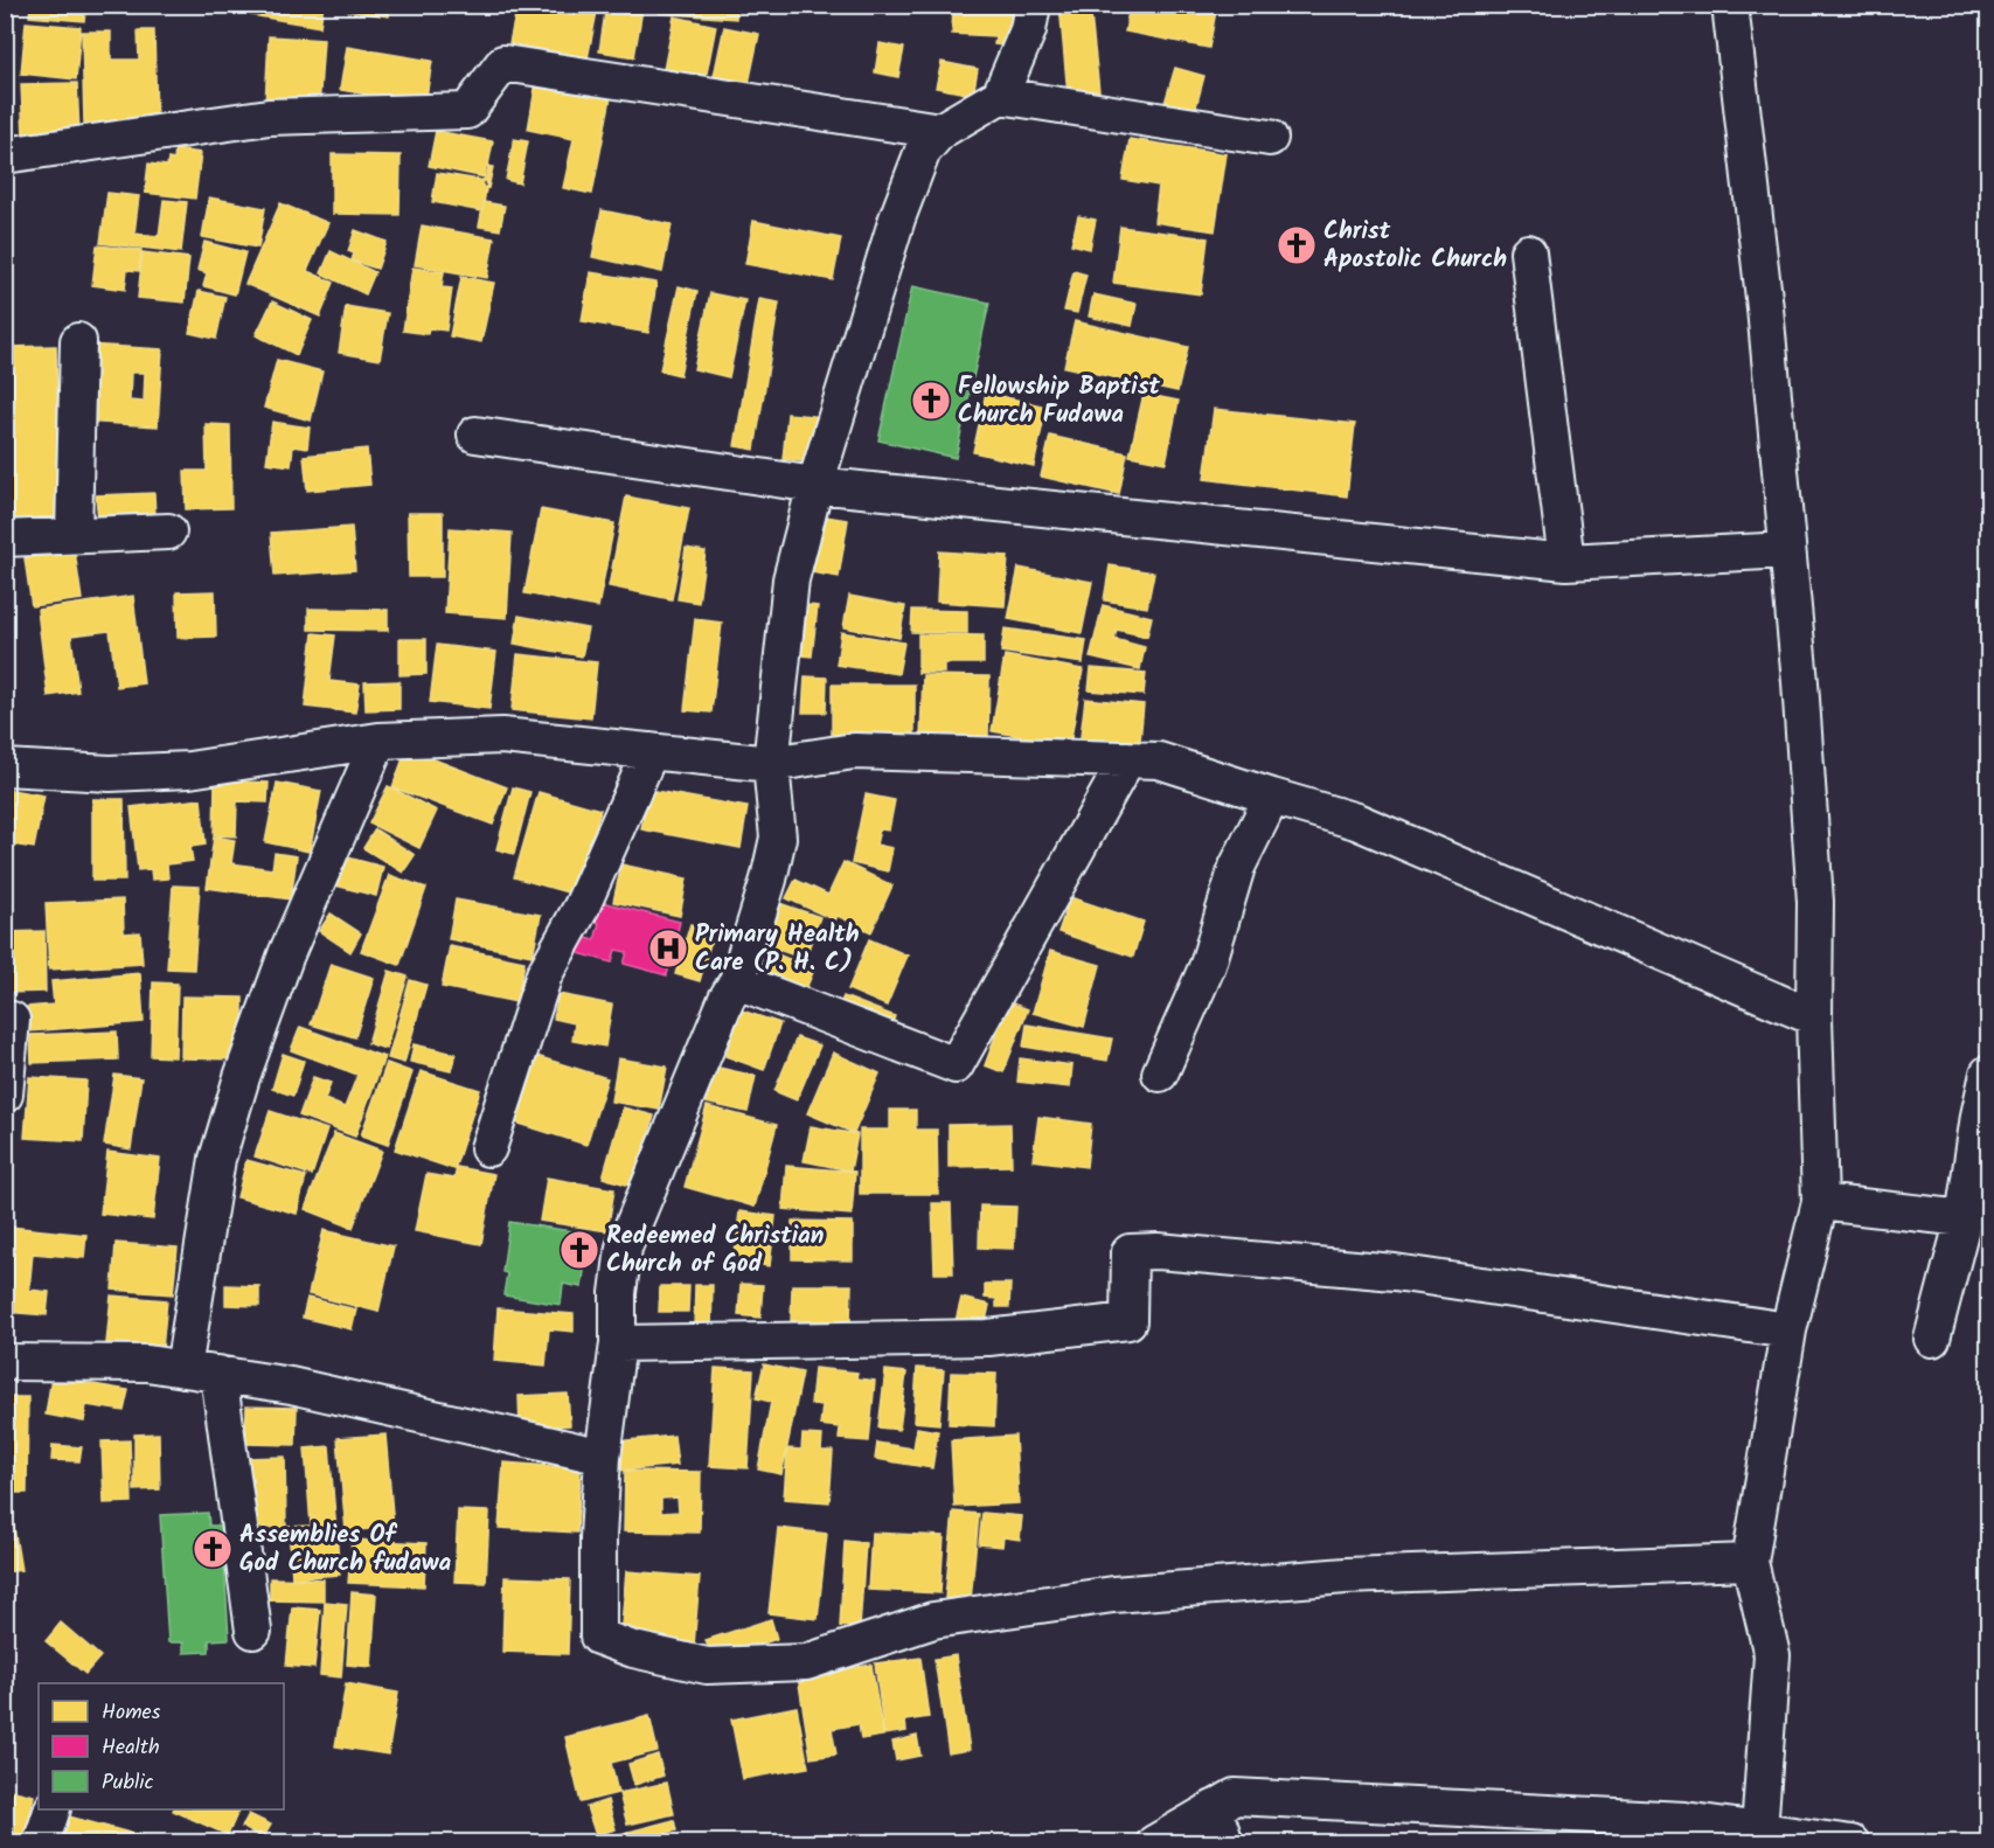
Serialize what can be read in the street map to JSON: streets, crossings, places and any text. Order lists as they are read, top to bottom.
{
  "places": {
    "church": [
      "Christ Apostolic Church",
      "Fellowship Baptist Church Fudawa",
      "Redeemed Christian Church of God",
      "Assemblies Of God Church fudawa"
    ],
    "hospital": ["Primary Health Care (P. H. C)"]
  },
  "legend": ["Homes", "Health", "Public"]
}
